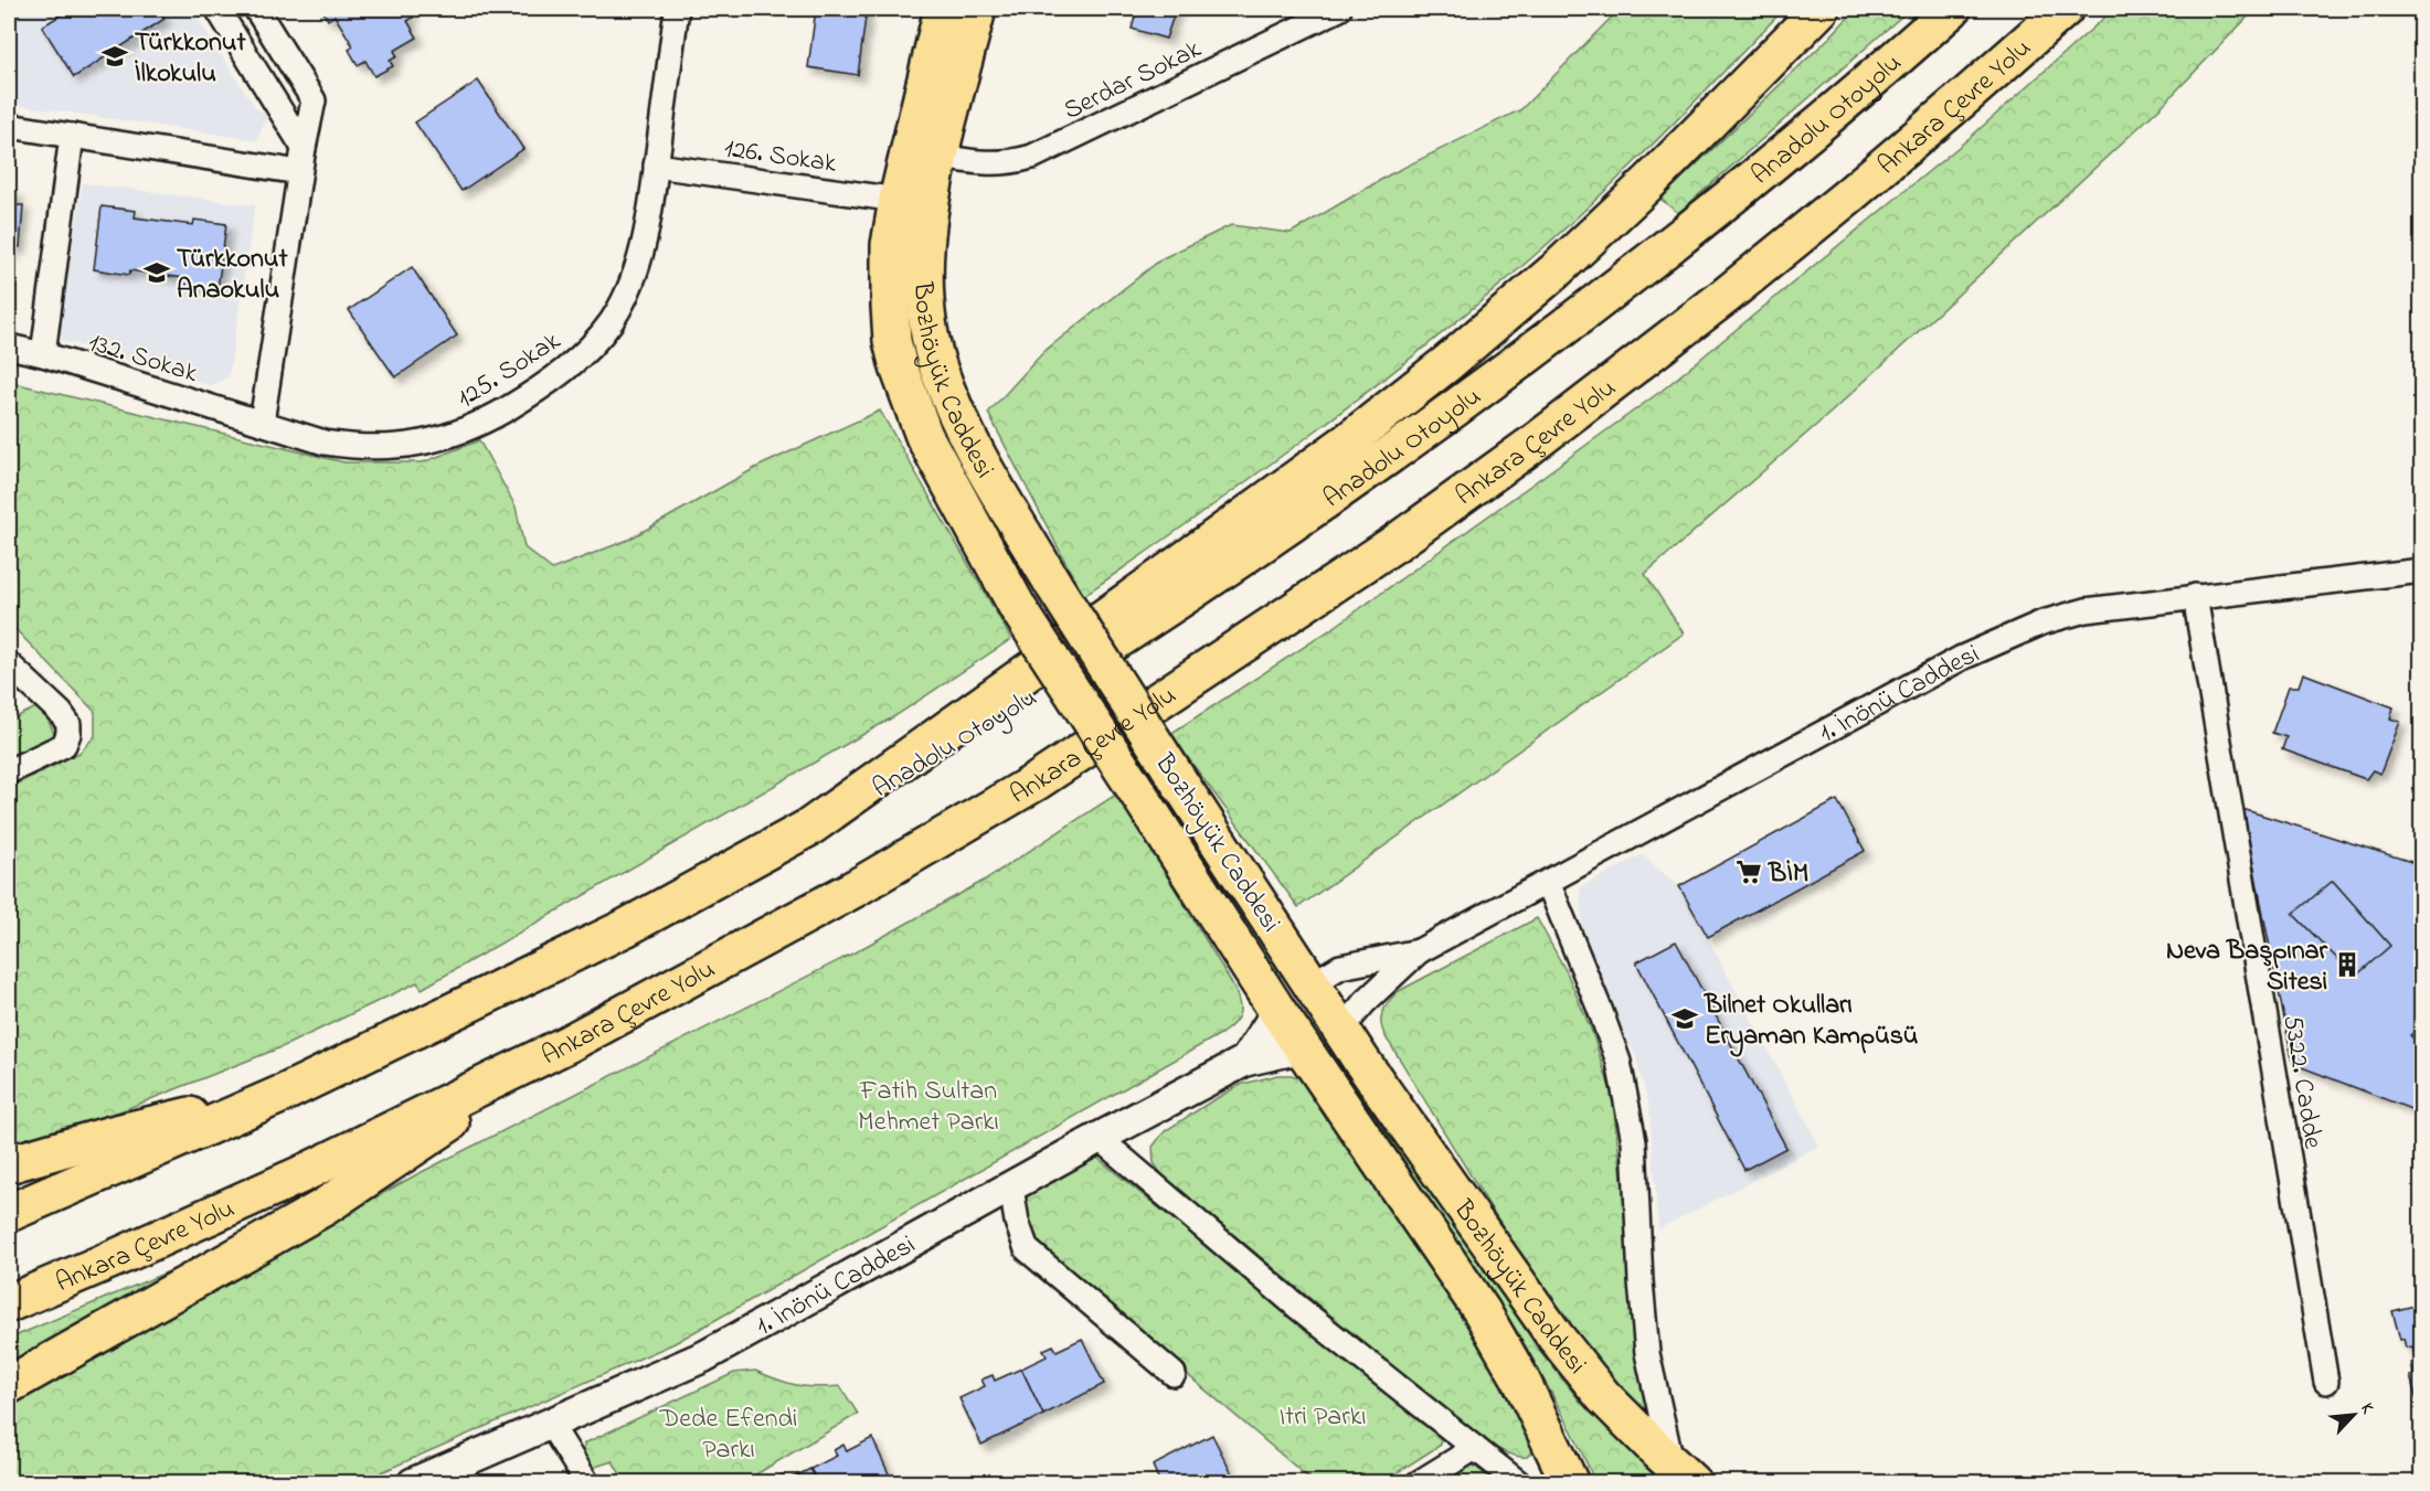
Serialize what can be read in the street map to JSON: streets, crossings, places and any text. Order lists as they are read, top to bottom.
{
  "streets": {
    "main road": ["Ankara Çevre Yolu", "Anadolu Otoyolu", "Bozhöyük Caddesi"],
    "street": [
      "Serdar Sokak",
      "126. Sokak",
      "132. Sokak",
      "125. Sokak",
      "1. İnönü Caddesi",
      "5322. Cadde"
    ]
  },
  "crossings": [
    ["Serdar Sokak", "Bozhöyük Caddesi"],
    ["126. Sokak", "125. Sokak"],
    ["126. Sokak", "Bozhöyük Caddesi"],
    ["132. Sokak", "125. Sokak"],
    ["Bozhöyük Caddesi", "1. İnönü Caddesi"],
    ["1. İnönü Caddesi", "5322. Cadde"]
  ],
  "parks": ["Fatih Sultan Mehmet Parkı", "Itri Parkı", "Dede Efendi Parkı"],
  "places": {
    "school or university": ["Türkkonut İlkokulu", "Türkkonut Anaokulu", "Bilnet Okulları Eryaman Kampüsü"],
    "supermarket": ["BİM"],
    "building": ["Neva Başpınar Sitesi"]
  },
  "north": "top right"
}
